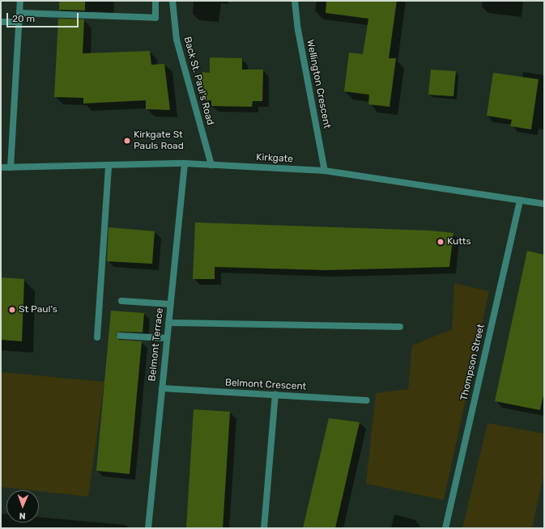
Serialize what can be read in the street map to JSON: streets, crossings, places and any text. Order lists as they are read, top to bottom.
{
  "streets": {
    "street": [
      "Back St. Paul's Road",
      "Wellington Crescent",
      "Kirkgate",
      "Belmont Terrace",
      "Thompson Street",
      "Belmont Crescent"
    ]
  },
  "crossings": [
    ["Back St. Paul's Road", "Kirkgate"],
    ["Wellington Crescent", "Kirkgate"],
    ["Kirkgate", "Belmont Terrace"],
    ["Kirkgate", "Thompson Street"],
    ["Belmont Terrace", "Belmont Crescent"]
  ],
  "places": ["Kirkgate St Pauls Road", "Kutts", "St Paul's"],
  "scale_bar": "20 m",
  "north": "bottom"
}
